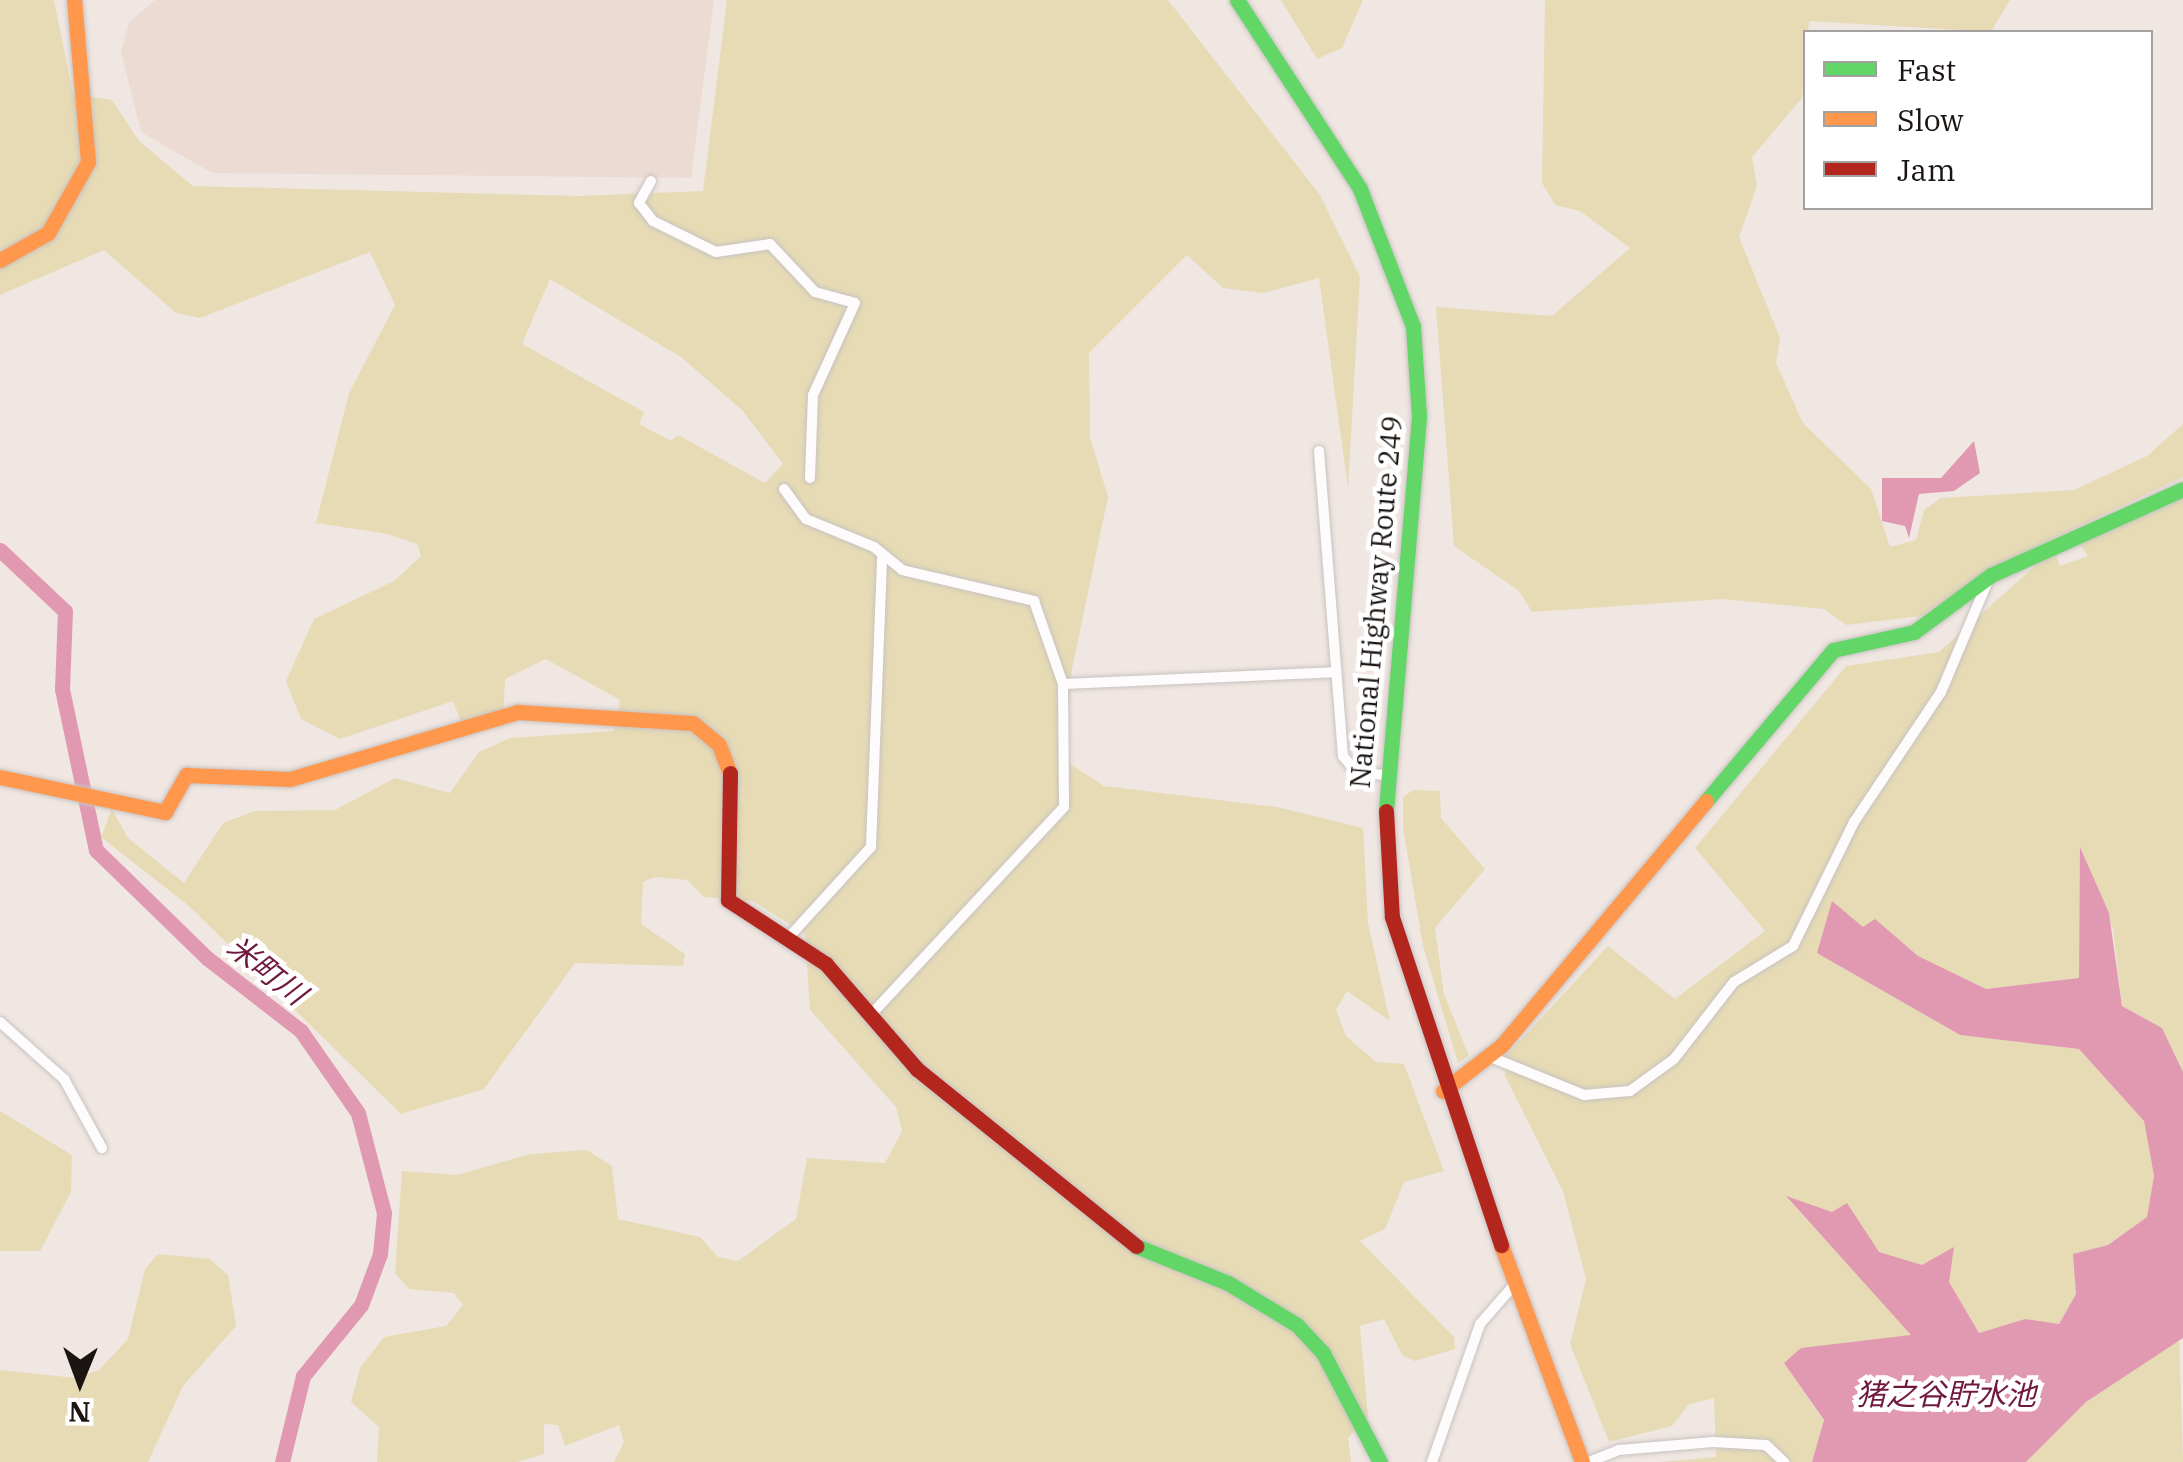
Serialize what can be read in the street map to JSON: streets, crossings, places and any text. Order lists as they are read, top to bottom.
{
  "streets": {
    "main road": ["National Highway Route 249"]
  },
  "water": ["米町川", "猪之谷貯水池"],
  "legend": ["Fast", "Slow", "Jam"],
  "north": "bottom"
}
